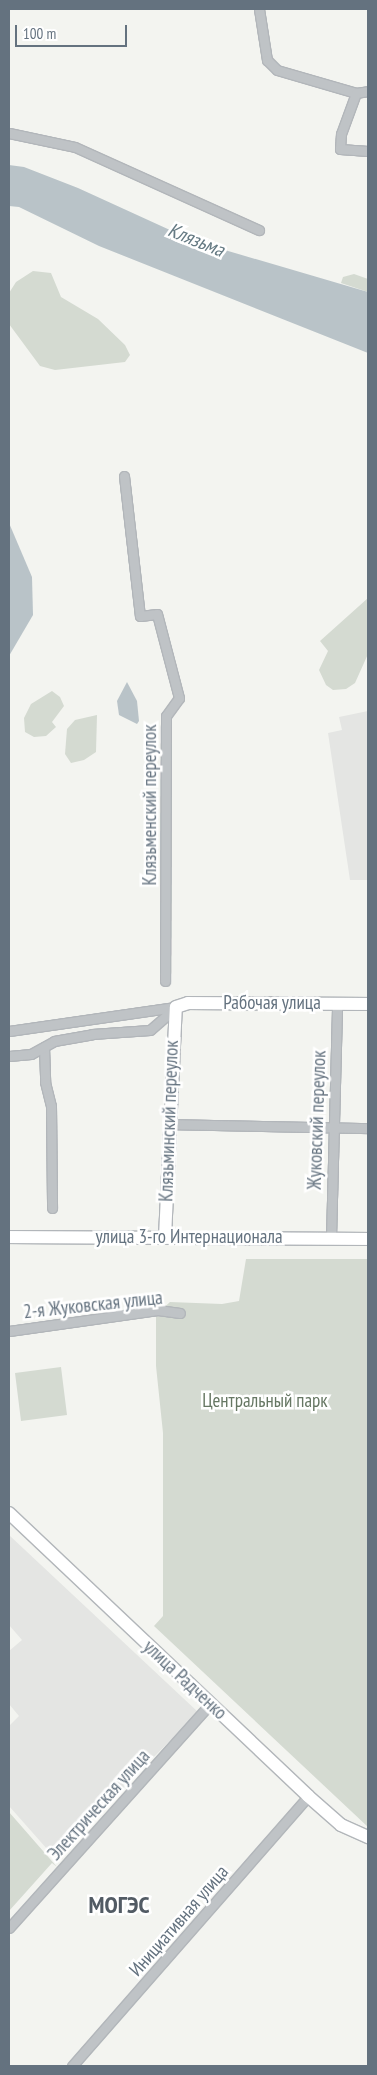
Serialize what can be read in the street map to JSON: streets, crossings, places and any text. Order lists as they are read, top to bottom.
{
  "streets": {
    "main road": [
      "Рабочая улица",
      "Клязьминский переулок",
      "улица 3-го Интернационала",
      "улица Радченко"
    ],
    "street": [
      "Клязьменский переулок",
      "Жуковский переулок",
      "2-я Жуковская улица",
      "Электрическая улица",
      "Инициативная улица"
    ]
  },
  "crossings": [
    ["Рабочая улица", "Жуковский переулок"],
    ["Рабочая улица", "Клязьминский переулок"],
    ["Жуковский переулок", "улица 3-го Интернационала"],
    ["Клязьминский переулок", "улица 3-го Интернационала"],
    ["улица Радченко", "Электрическая улица"],
    ["улица Радченко", "Инициативная улица"]
  ],
  "districts": ["МОГЭС"],
  "water": ["Клязьма"],
  "parks": ["Центральный парк"],
  "scale_bar": "100 m"
}
